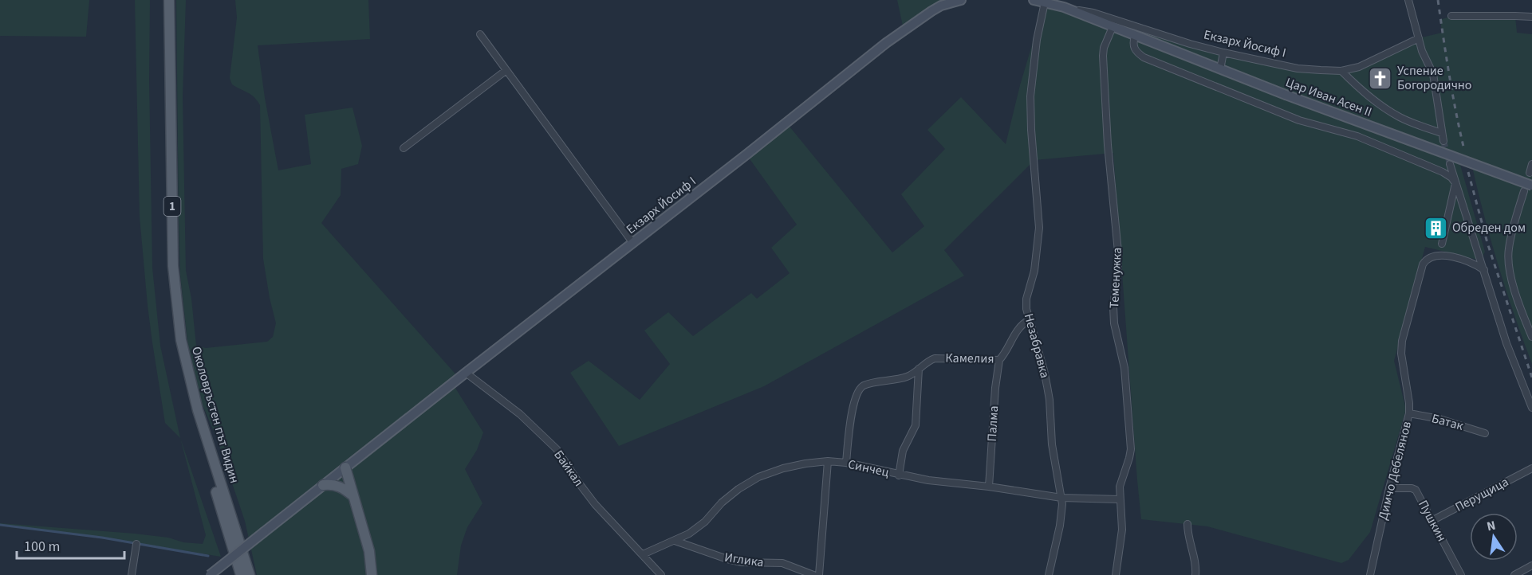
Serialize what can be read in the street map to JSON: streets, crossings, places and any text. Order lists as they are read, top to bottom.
{
  "streets": {
    "main road": [
      "Екзарх Йосиф I",
      "Цар Иван Асен II",
      "1",
      "Околовръстен път Видин"
    ],
    "street": [
      "Теменужка",
      "Незабравка",
      "Камелия",
      "Батак",
      "Палма",
      "Байкал",
      "Синчец",
      "Димчо Дебелянов",
      "Перущица",
      "Пушкин",
      "Иглика"
    ]
  },
  "crossings": [
    ["Екзарх Йосиф I", "Цар Иван Асен II"],
    ["Екзарх Йосиф I", "Теменужка"],
    ["Екзарх Йосиф I", "Незабравка"],
    ["Екзарх Йосиф I", "Байкал"],
    ["Цар Иван Асен II", "Теменужка"],
    ["Теменужка", "Синчец"],
    ["Незабравка", "Камелия"],
    ["Незабравка", "Синчец"],
    ["Камелия", "Палма"],
    ["Камелия", "Синчец"],
    ["Батак", "Димчо Дебелянов"],
    ["Палма", "Синчец"],
    ["Байкал", "Синчец"],
    ["Синчец", "Иглика"],
    ["Димчо Дебелянов", "Пушкин"],
    ["Перущица", "Пушкин"]
  ],
  "places": {
    "church": ["Успение Богородично"],
    "building": ["Обреден дом"]
  },
  "scale_bar": "100 m",
  "north": "top"
}
